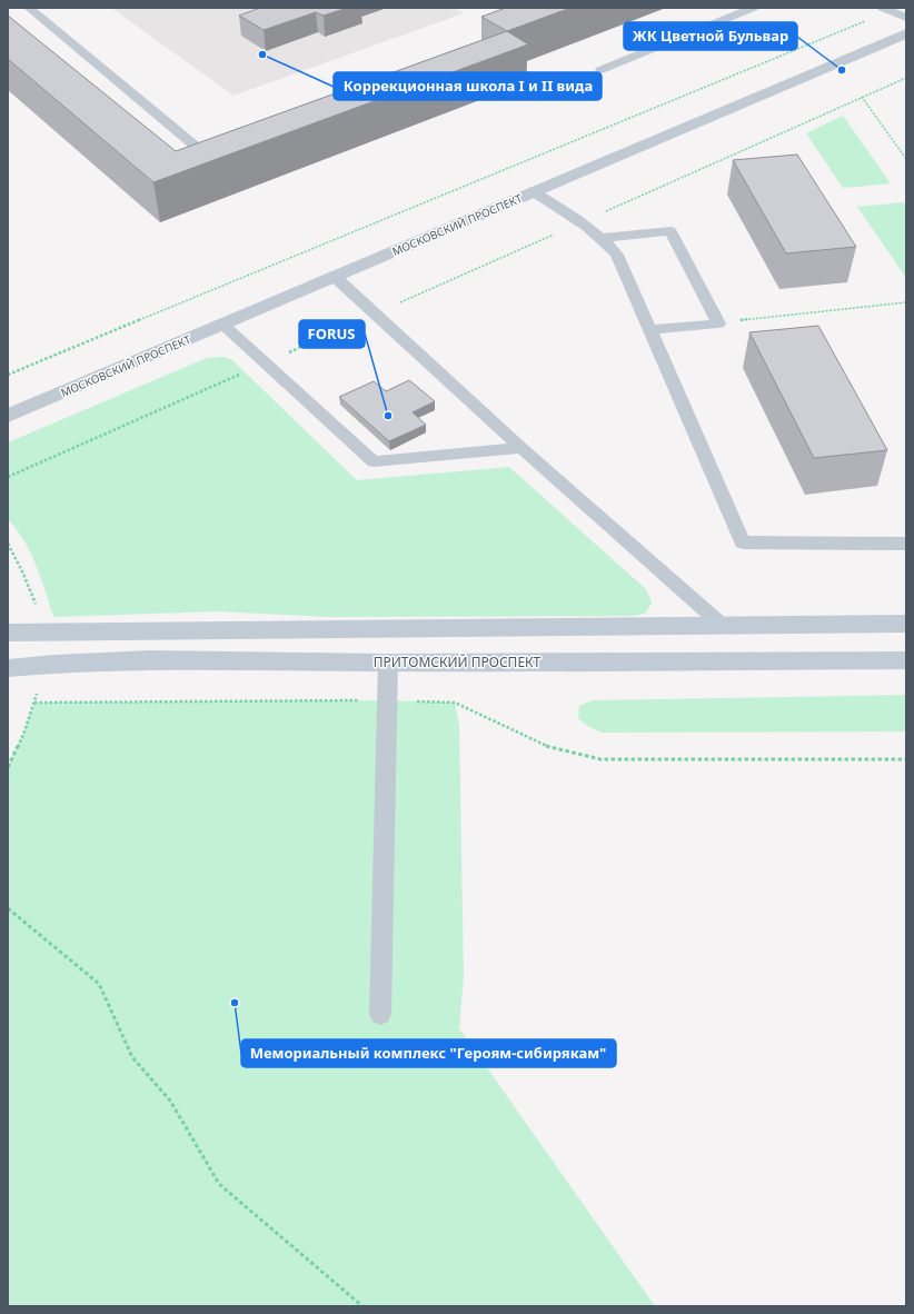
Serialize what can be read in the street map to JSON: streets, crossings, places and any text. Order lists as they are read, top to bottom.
{
  "streets": {
    "main road": ["ПРИТОМСКИЙ ПРОСПЕКТ"],
    "street": ["МОСКОВСКИЙ ПРОСПЕКТ"]
  },
  "places": [
    "Коррекционная школа I и II вида",
    "ЖК Цветной Бульвар",
    "FORUS",
    "Мемориальный комплекс \"Героям-сибирякам\""
  ]
}
